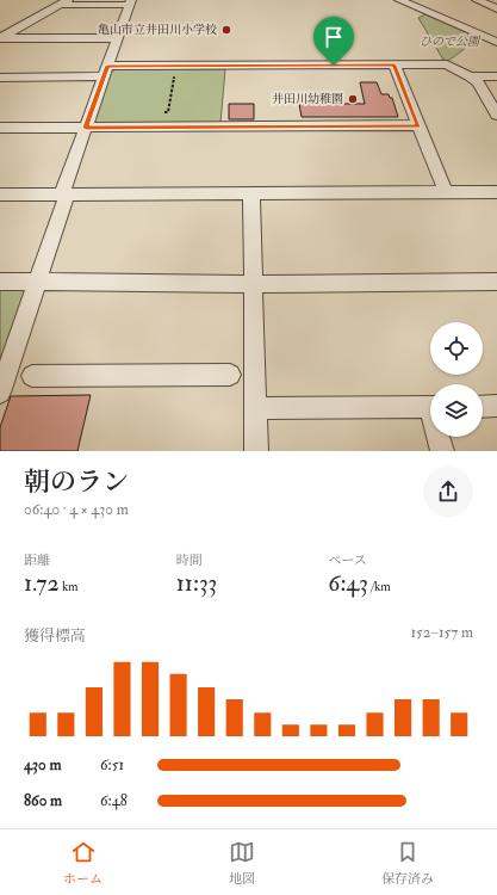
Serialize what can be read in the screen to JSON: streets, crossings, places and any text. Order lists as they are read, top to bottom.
{
  "parks": ["ひので公園"],
  "places": ["亀山市立井田川小学校", "井田川幼稚園"],
  "page": {
    "heading": ["朝のラン", "06:40 · 4 × 430 m"],
    "stats": [
      ["距離", "1.72 km"],
      ["時間", "11:33"],
      ["ペース", "6:43 /km"]
    ],
    "chart": ["獲得標高", "152–157 m"],
    "list": [
      {
        "name": "430 m",
        "note": "6:51"
      },
      {
        "name": "860 m",
        "note": "6:48"
      }
    ],
    "tabs": ["ホーム", "地図", "保存済み"]
  }
}
